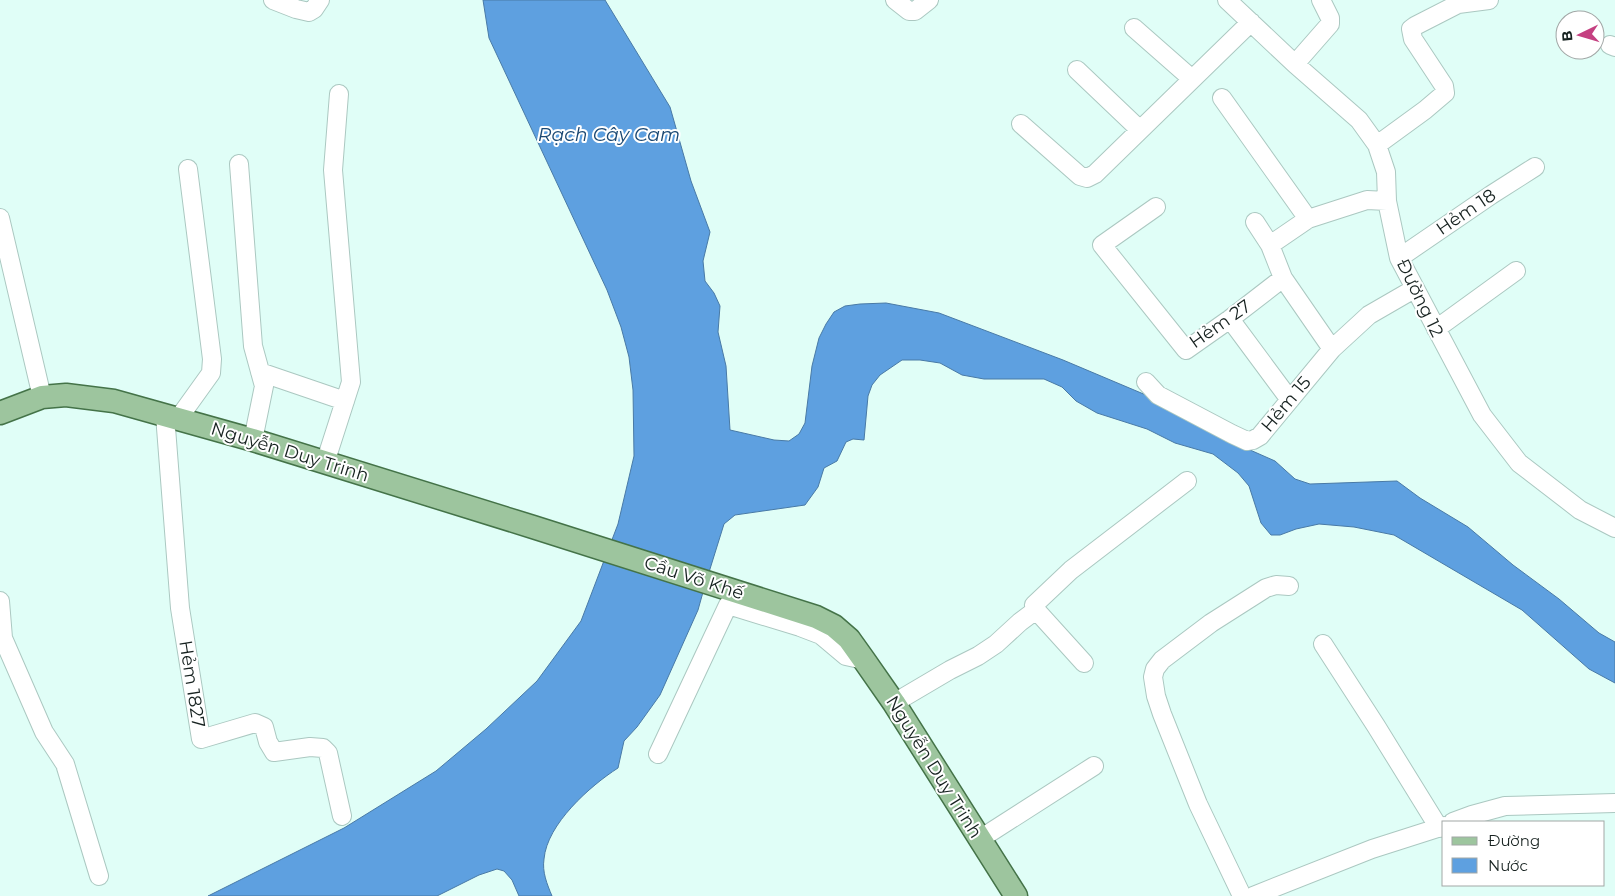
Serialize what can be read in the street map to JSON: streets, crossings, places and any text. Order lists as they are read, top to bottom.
{
  "streets": {
    "main road": ["Nguyễn Duy Trinh", "Cầu Võ Khế"],
    "street": [
      "Hẻm 18",
      "Đường 12",
      "Hẻm 27",
      "Hẻm 15",
      "Hẻm 1827"
    ]
  },
  "crossings": [
    ["Hẻm 18", "Đường 12"],
    ["Đường 12", "Hẻm 15"],
    ["Nguyễn Duy Trinh", "Cầu Võ Khế"],
    ["Nguyễn Duy Trinh", "Hẻm 1827"]
  ],
  "water": ["Rạch Cây Cam"],
  "legend": ["Đường", "Nước"],
  "north": "left"
}
